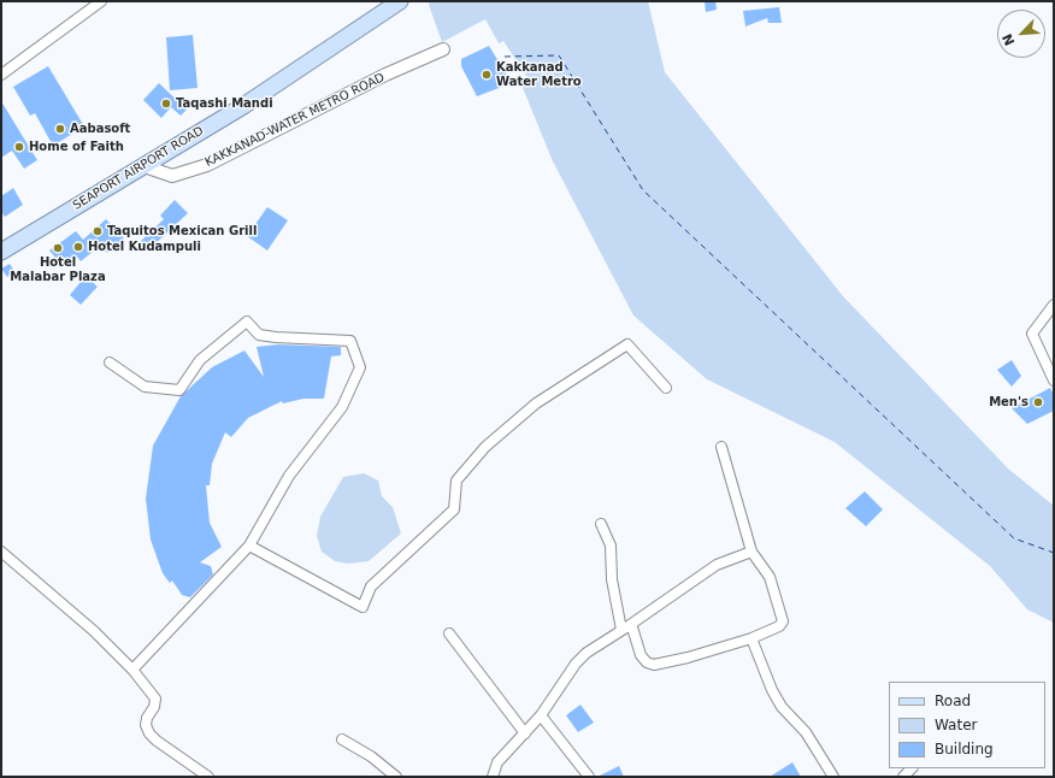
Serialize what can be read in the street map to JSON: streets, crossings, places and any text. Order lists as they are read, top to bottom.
{
  "streets": {
    "main road": ["SEAPORT AIRPORT ROAD"],
    "street": ["KAKKANAD-WATER METRO ROAD"]
  },
  "crossings": [
    ["KAKKANAD-WATER METRO ROAD", "SEAPORT AIRPORT ROAD"]
  ],
  "places": [
    "Kakkanad Water Metro",
    "Taqashi Mandi",
    "Aabasoft",
    "Home of Faith",
    "Taquitos Mexican Grill",
    "Hotel Kudampuli",
    "Hotel Malabar Plaza",
    "Men's"
  ],
  "legend": ["Road", "Water", "Building"],
  "north": "bottom left"
}
